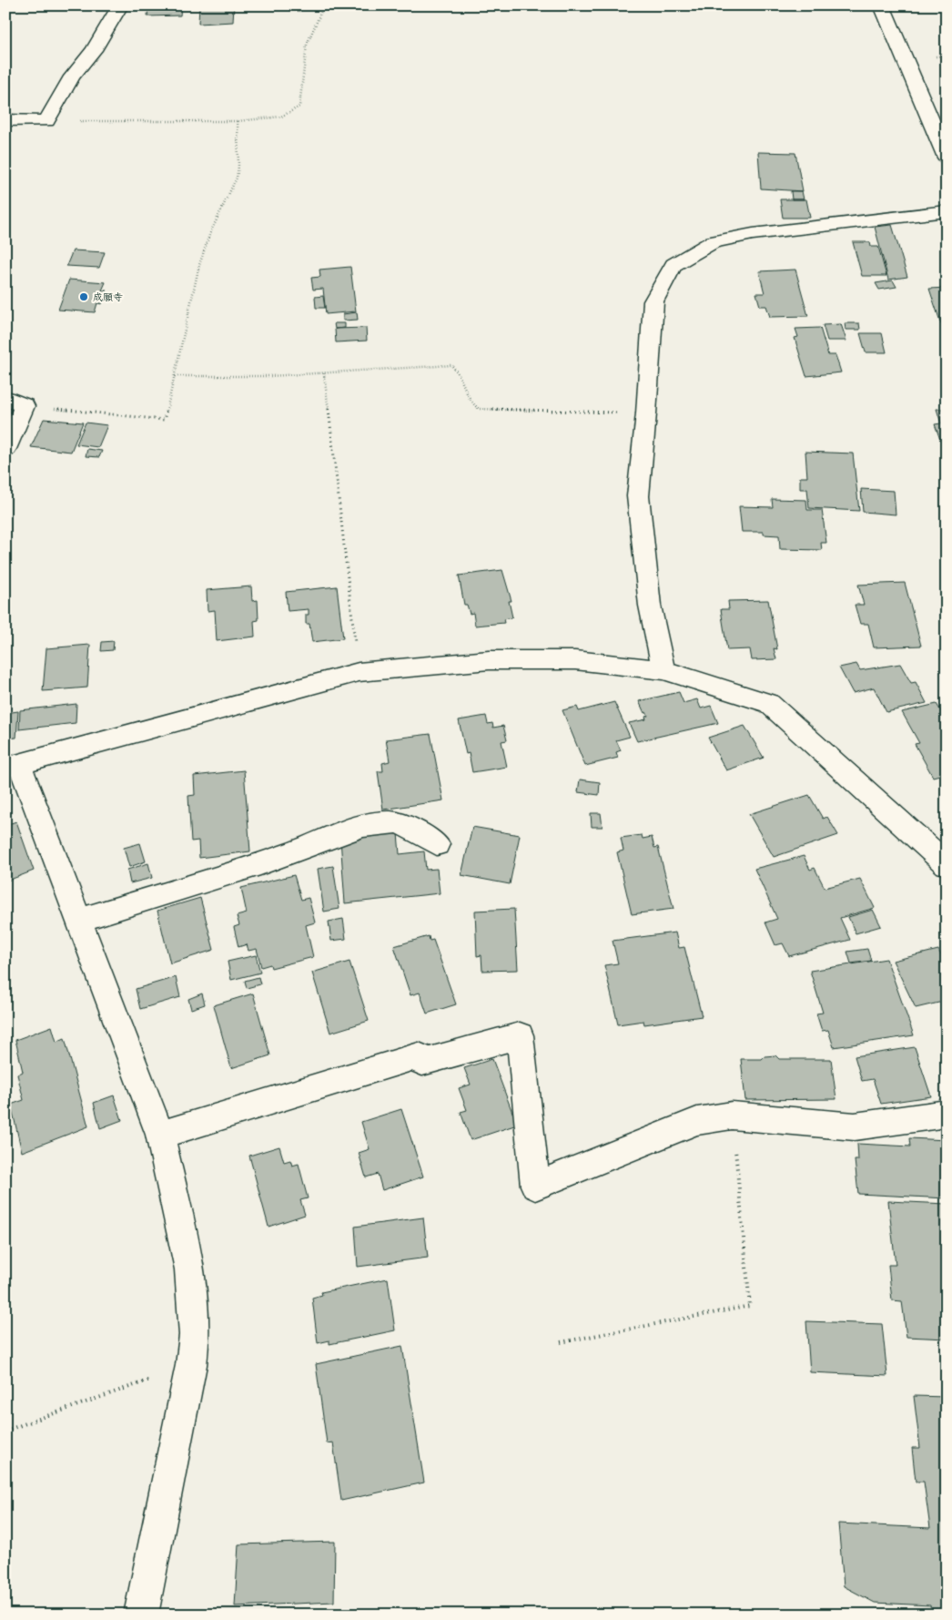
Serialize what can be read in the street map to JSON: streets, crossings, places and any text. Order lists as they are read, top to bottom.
{
  "places": ["成願寺"]
}
